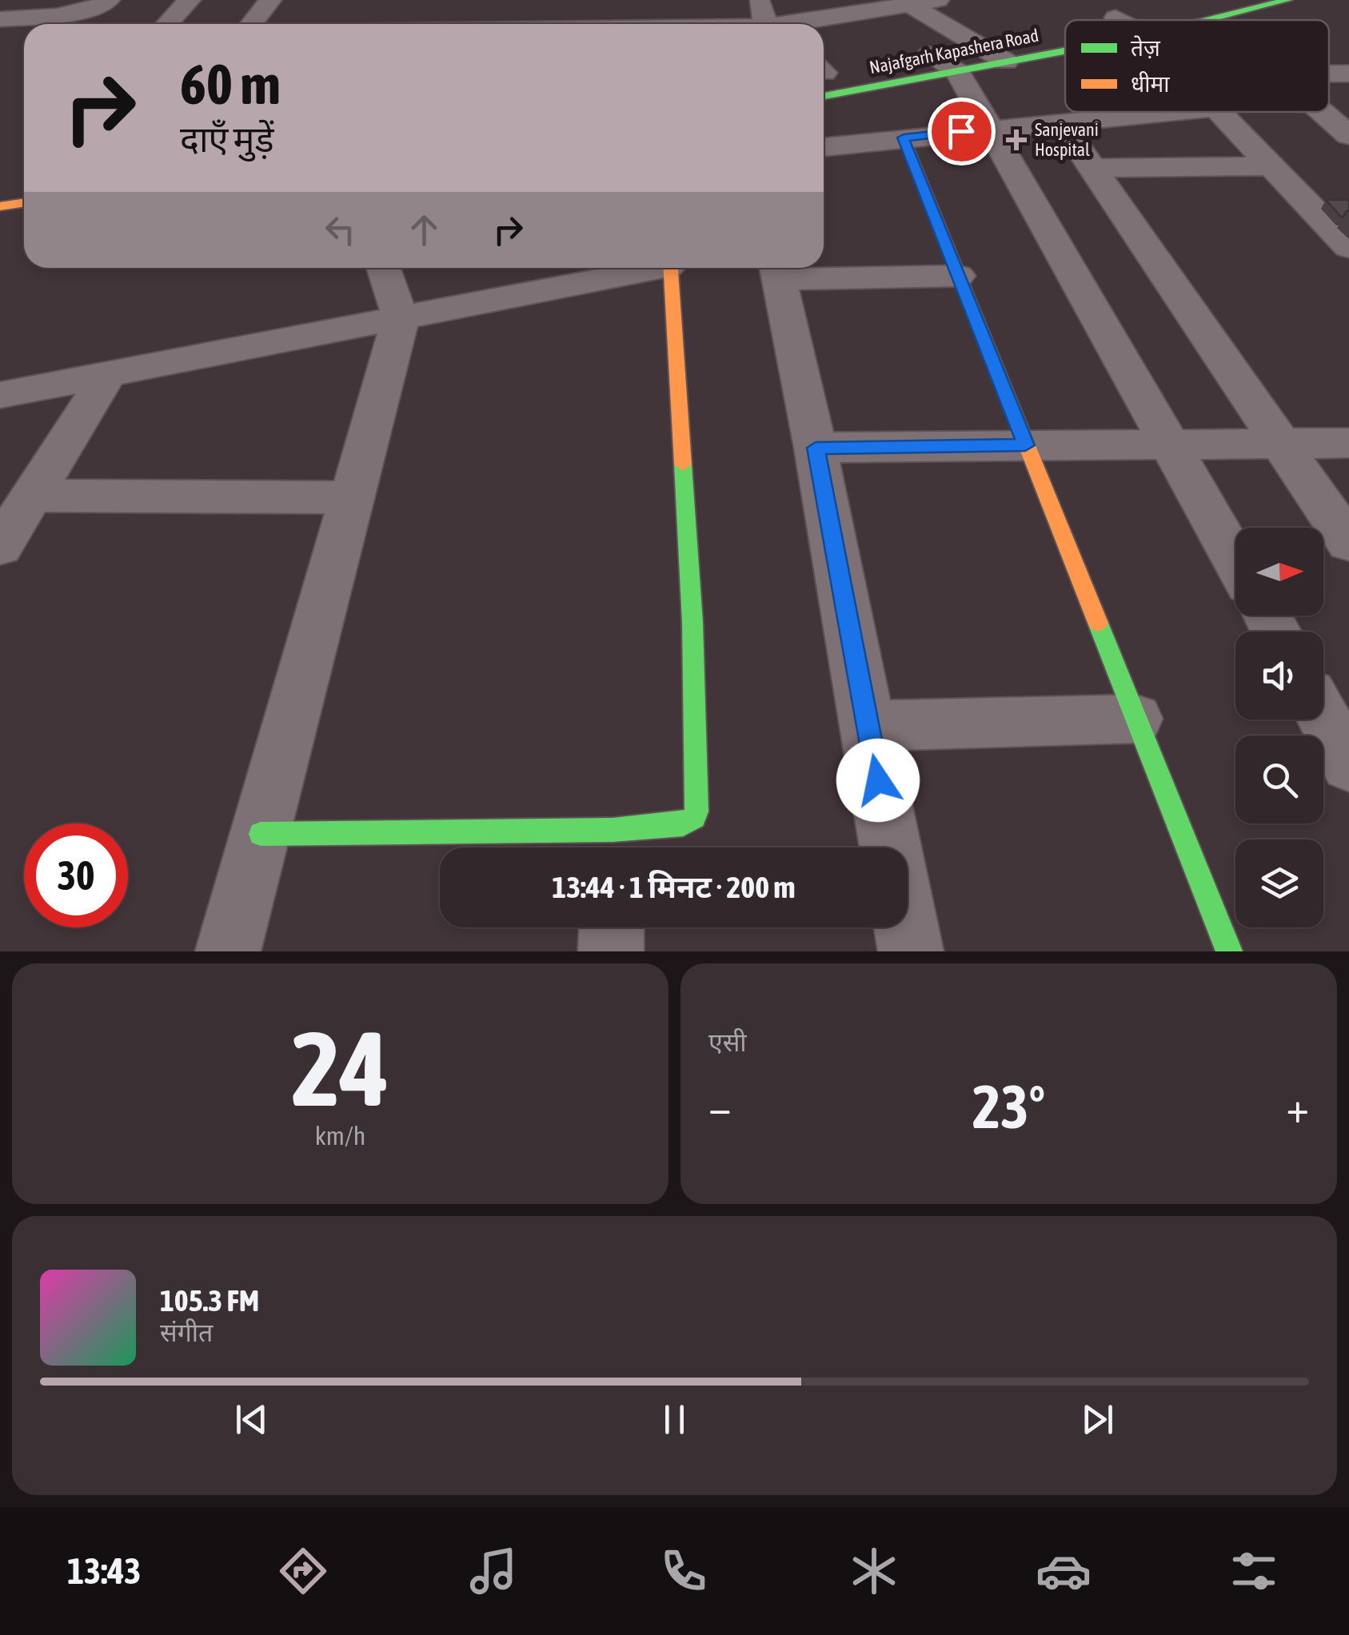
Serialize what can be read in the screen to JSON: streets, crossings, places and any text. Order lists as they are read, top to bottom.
{
  "streets": {
    "street": ["Najafgarh Kapashera Road"]
  },
  "places": {
    "health": ["Sanjevani Hospital"]
  },
  "legend": ["तेज़", "धीमा"],
  "north": "right",
  "page": {
    "turn": ["60 m", "दाएँ मुड़ें"],
    "limit": "30",
    "trip": "13:44 · 1 मिनट · 200 m",
    "tile": [
      ["24", "km/h"],
      "एसी"
    ],
    "heat": ["−", "23°", "+"],
    "song": ["105.3 FM", "संगीत"],
    "tabs": "13:43"
  }
}
